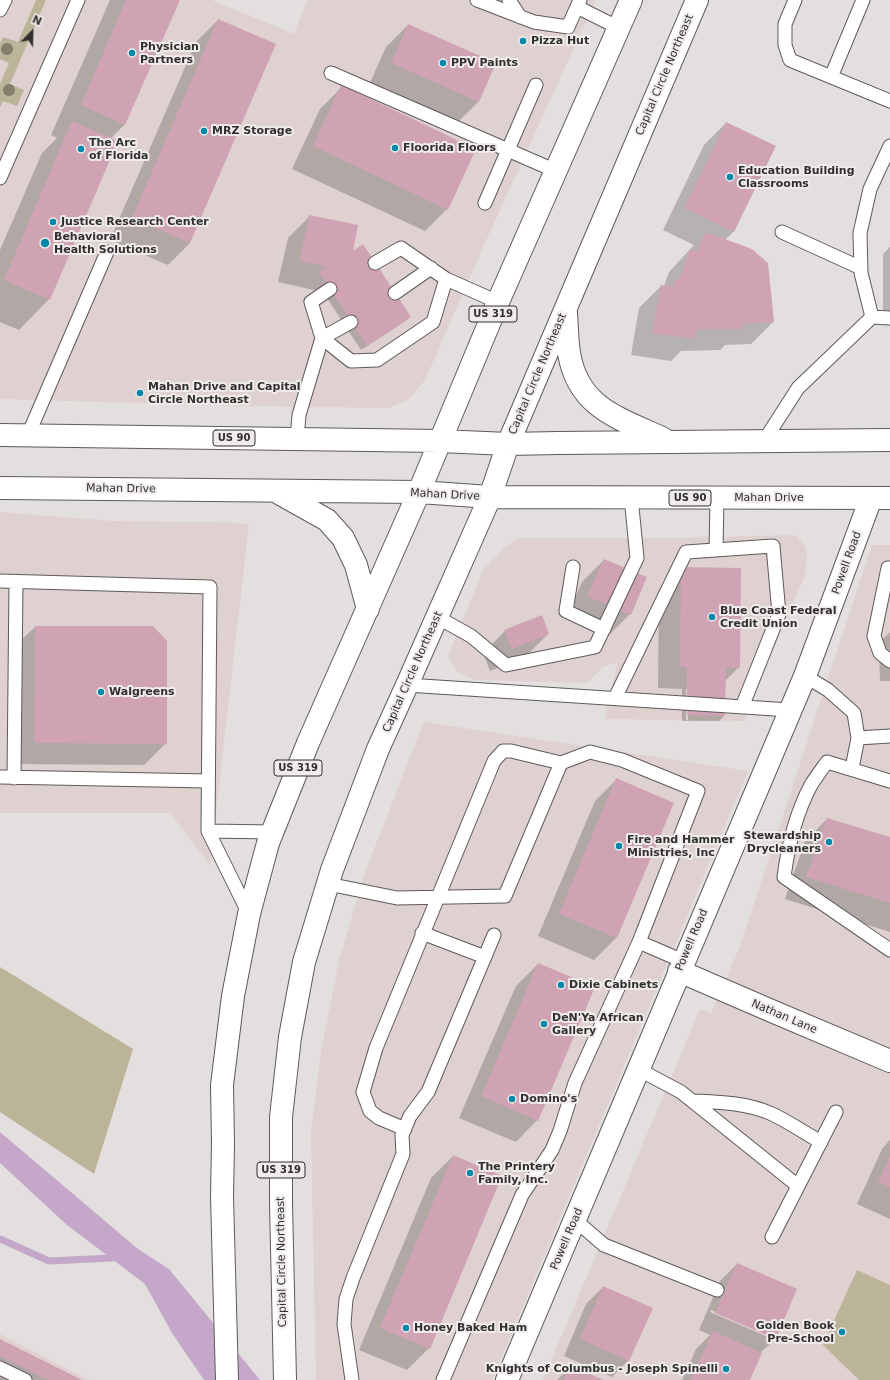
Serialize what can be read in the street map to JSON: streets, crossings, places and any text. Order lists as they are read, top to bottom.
{
  "streets": {
    "main road": [
      "Capital Circle Northeast",
      "US 319",
      "US 90",
      "Mahan Drive",
      "Powell Road",
      "Nathan Lane"
    ]
  },
  "crossings": [
    ["Capital Circle Northeast", "US 90"],
    ["Capital Circle Northeast", "Mahan Drive"],
    ["US 319", "US 90"],
    ["US 319", "Mahan Drive"],
    ["Mahan Drive", "Powell Road"],
    ["Powell Road", "Nathan Lane"]
  ],
  "places": [
    "Pizza Hut",
    "Physician Partners",
    "PPV Paints",
    "MRZ Storage",
    "Floorida Floors",
    "The Arc of Florida",
    "Education Building Classrooms",
    "Justice Research Center",
    "Behavioral Health Solutions",
    "Mahan Drive and Capital Circle Northeast",
    "Blue Coast Federal Credit Union",
    "Walgreens",
    "Stewardship Drycleaners",
    "Fire and Hammer Ministries, Inc",
    "Dixie Cabinets",
    "DeN'Ya African Gallery",
    "Domino's",
    "The Printery Family, Inc.",
    "Honey Baked Ham",
    "Golden Book Pre-School",
    "Knights of Columbus - Joseph Spinelli"
  ],
  "north": "top right"
}
